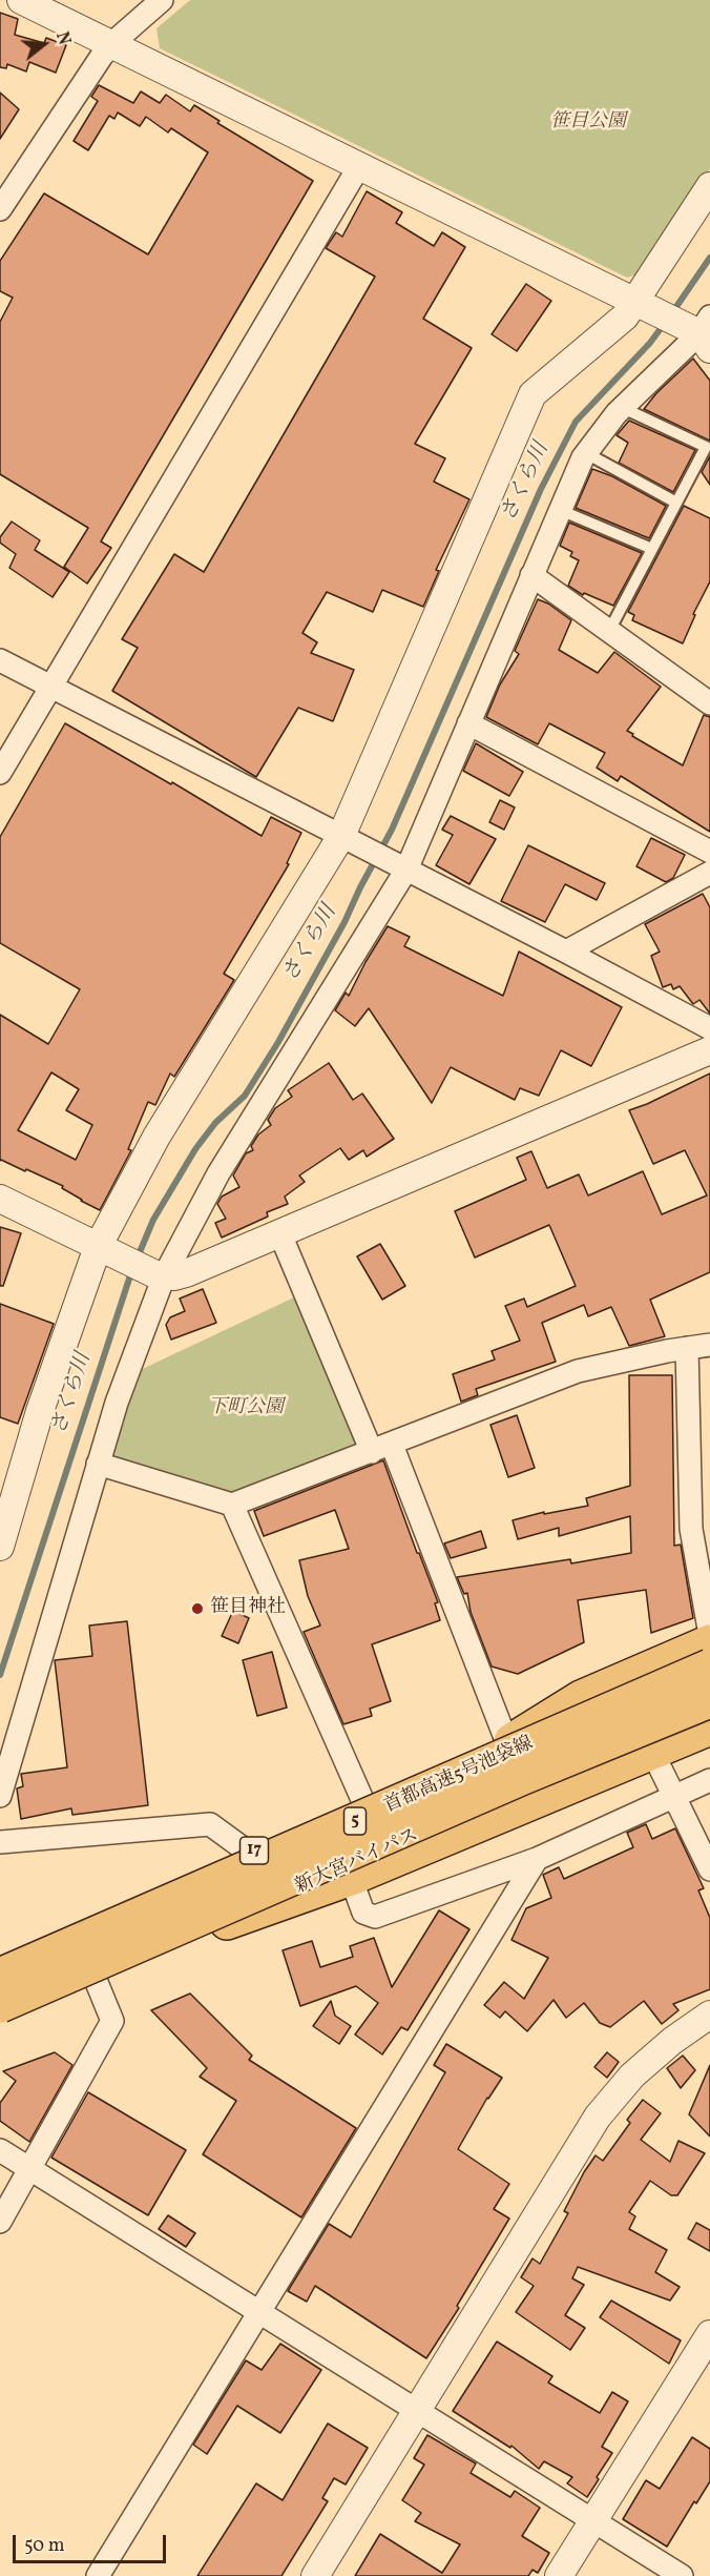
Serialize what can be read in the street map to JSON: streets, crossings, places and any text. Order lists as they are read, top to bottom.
{
  "streets": {
    "highway": [
      "首都高速5号池袋線",
      "5",
      "17",
      "新大宮バイパス"
    ]
  },
  "water": ["さくら川"],
  "parks": ["笹目公園", "下町公園"],
  "places": ["笹目神社"],
  "scale_bar": "50 m",
  "north": "right"
}
